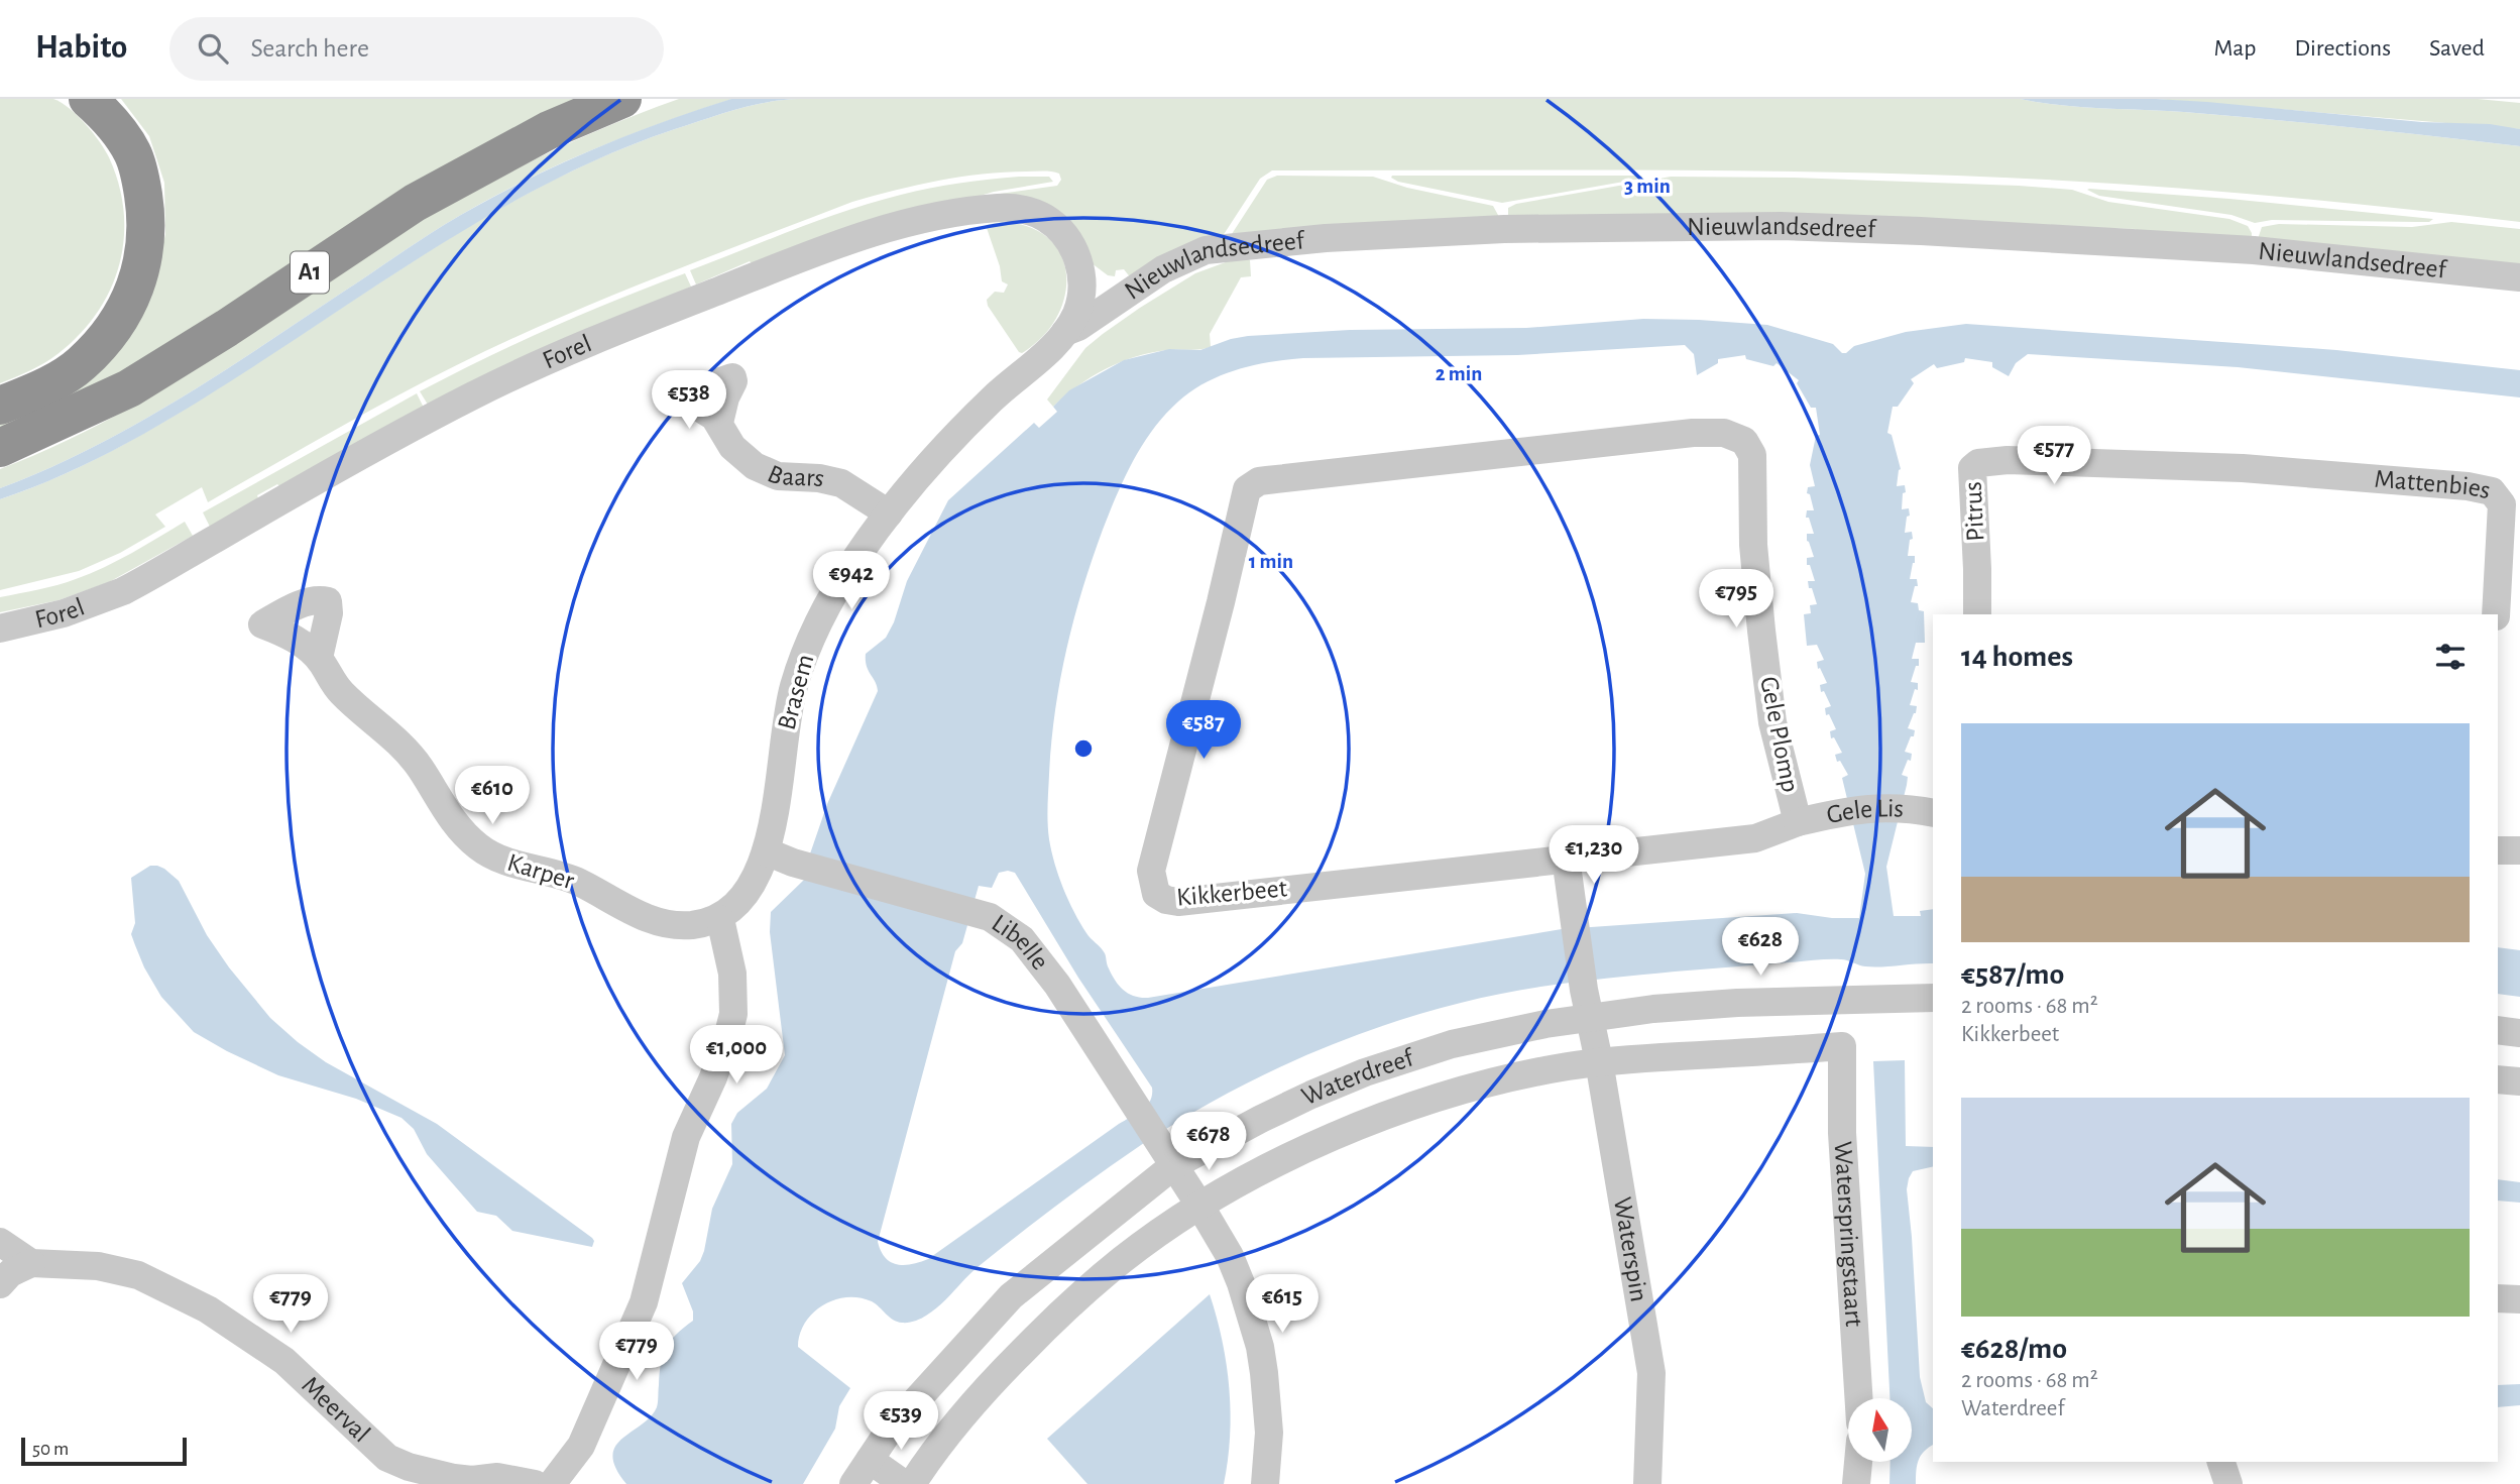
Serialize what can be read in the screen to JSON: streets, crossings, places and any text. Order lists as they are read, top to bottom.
{
  "streets": {
    "highway": ["A1"],
    "street": [
      "Nieuwlandsedreef",
      "Forel",
      "Baars",
      "Mattenbies",
      "Pitrus",
      "Brasem",
      "Gele Plomp",
      "Gele Lis",
      "Karper",
      "Kikkerbeet",
      "Libelle",
      "Waterdreef",
      "Waterspringstaart",
      "Waterspin",
      "Meerval"
    ]
  },
  "crossings": [
    ["Nieuwlandsedreef", "Forel"],
    ["Nieuwlandsedreef", "Brasem"],
    ["Forel", "Brasem"],
    ["Baars", "Brasem"],
    ["Mattenbies", "Pitrus"],
    ["Brasem", "Karper"],
    ["Brasem", "Libelle"],
    ["Gele Plomp", "Gele Lis"],
    ["Gele Plomp", "Kikkerbeet"],
    ["Gele Plomp", "Waterspin"],
    ["Kikkerbeet", "Waterspin"],
    ["Libelle", "Waterdreef"],
    ["Waterdreef", "Waterspringstaart"],
    ["Waterdreef", "Waterspin"]
  ],
  "scale_bar": "50 m",
  "north": "top",
  "page": {
    "header": "Habito",
    "search": "Search here",
    "nav": ["Map", "Directions", "Saved"],
    "price": [
      "€538",
      "€577",
      "€942",
      "€795",
      "€587",
      "€610",
      "€1,230",
      "€628",
      "€1,000",
      "€678",
      "€779",
      "€615",
      "€779",
      "€539"
    ],
    "heading": "14 homes",
    "list": [
      {
        "name": "€587/mo",
        "note": "2 rooms · 68 m² · Kikkerbeet"
      },
      {
        "name": "€628/mo",
        "note": "2 rooms · 68 m² · Waterdreef"
      }
    ],
    "scale": "50 m"
  },
  "rings": ["3 min", "2 min", "1 min"]
}
